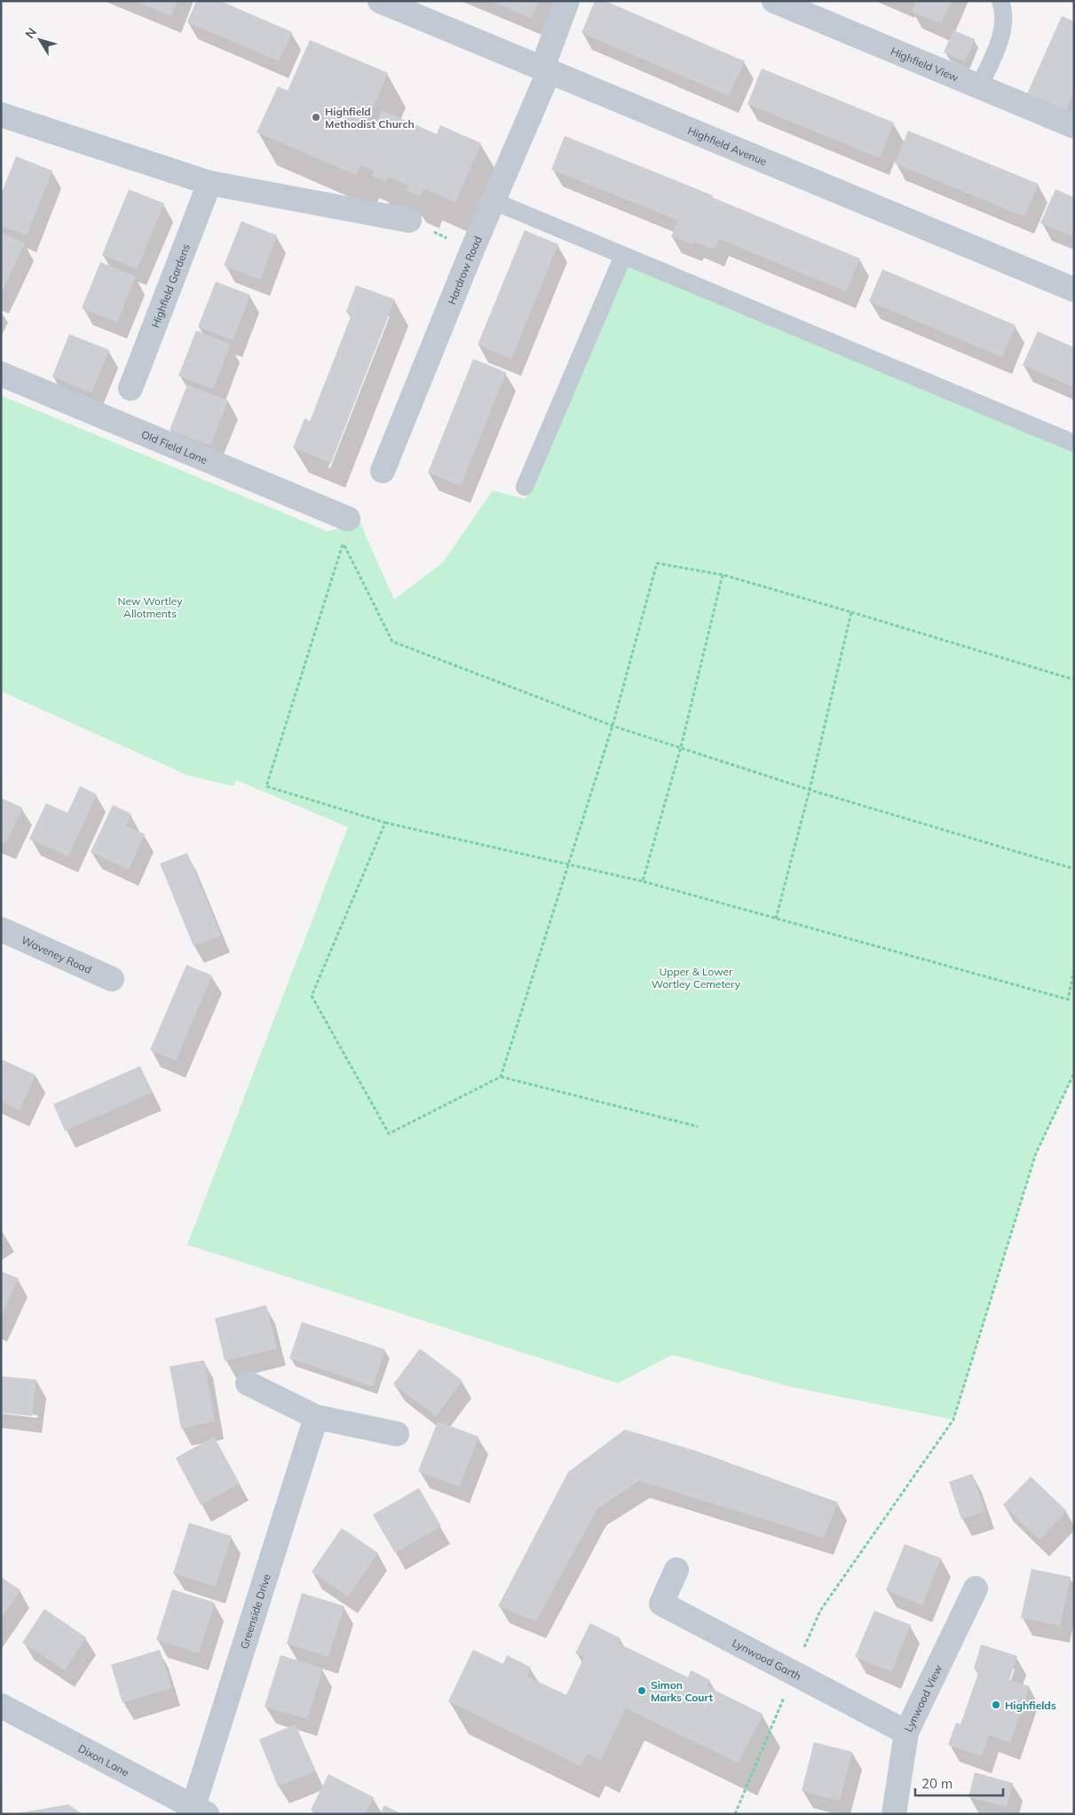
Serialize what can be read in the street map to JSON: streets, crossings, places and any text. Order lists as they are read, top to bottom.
{
  "streets": {
    "street": [
      "Highfield View",
      "Highfield Avenue",
      "Hardrow Road",
      "Highfield Gardens",
      "Old Field Lane",
      "Waveney Road",
      "Greenside Drive",
      "Lynwood Garth",
      "Lynwood View",
      "Dixon Lane"
    ]
  },
  "crossings": [
    ["Highfield Avenue", "Hardrow Road"],
    ["Greenside Drive", "Dixon Lane"],
    ["Lynwood Garth", "Lynwood View"]
  ],
  "parks": ["New Wortley Allotments", "Upper & Lower Wortley Cemetery"],
  "places": ["Highfield Methodist Church", "Simon Marks Court", "Highfields"],
  "scale_bar": "20 m",
  "north": "top left"
}
